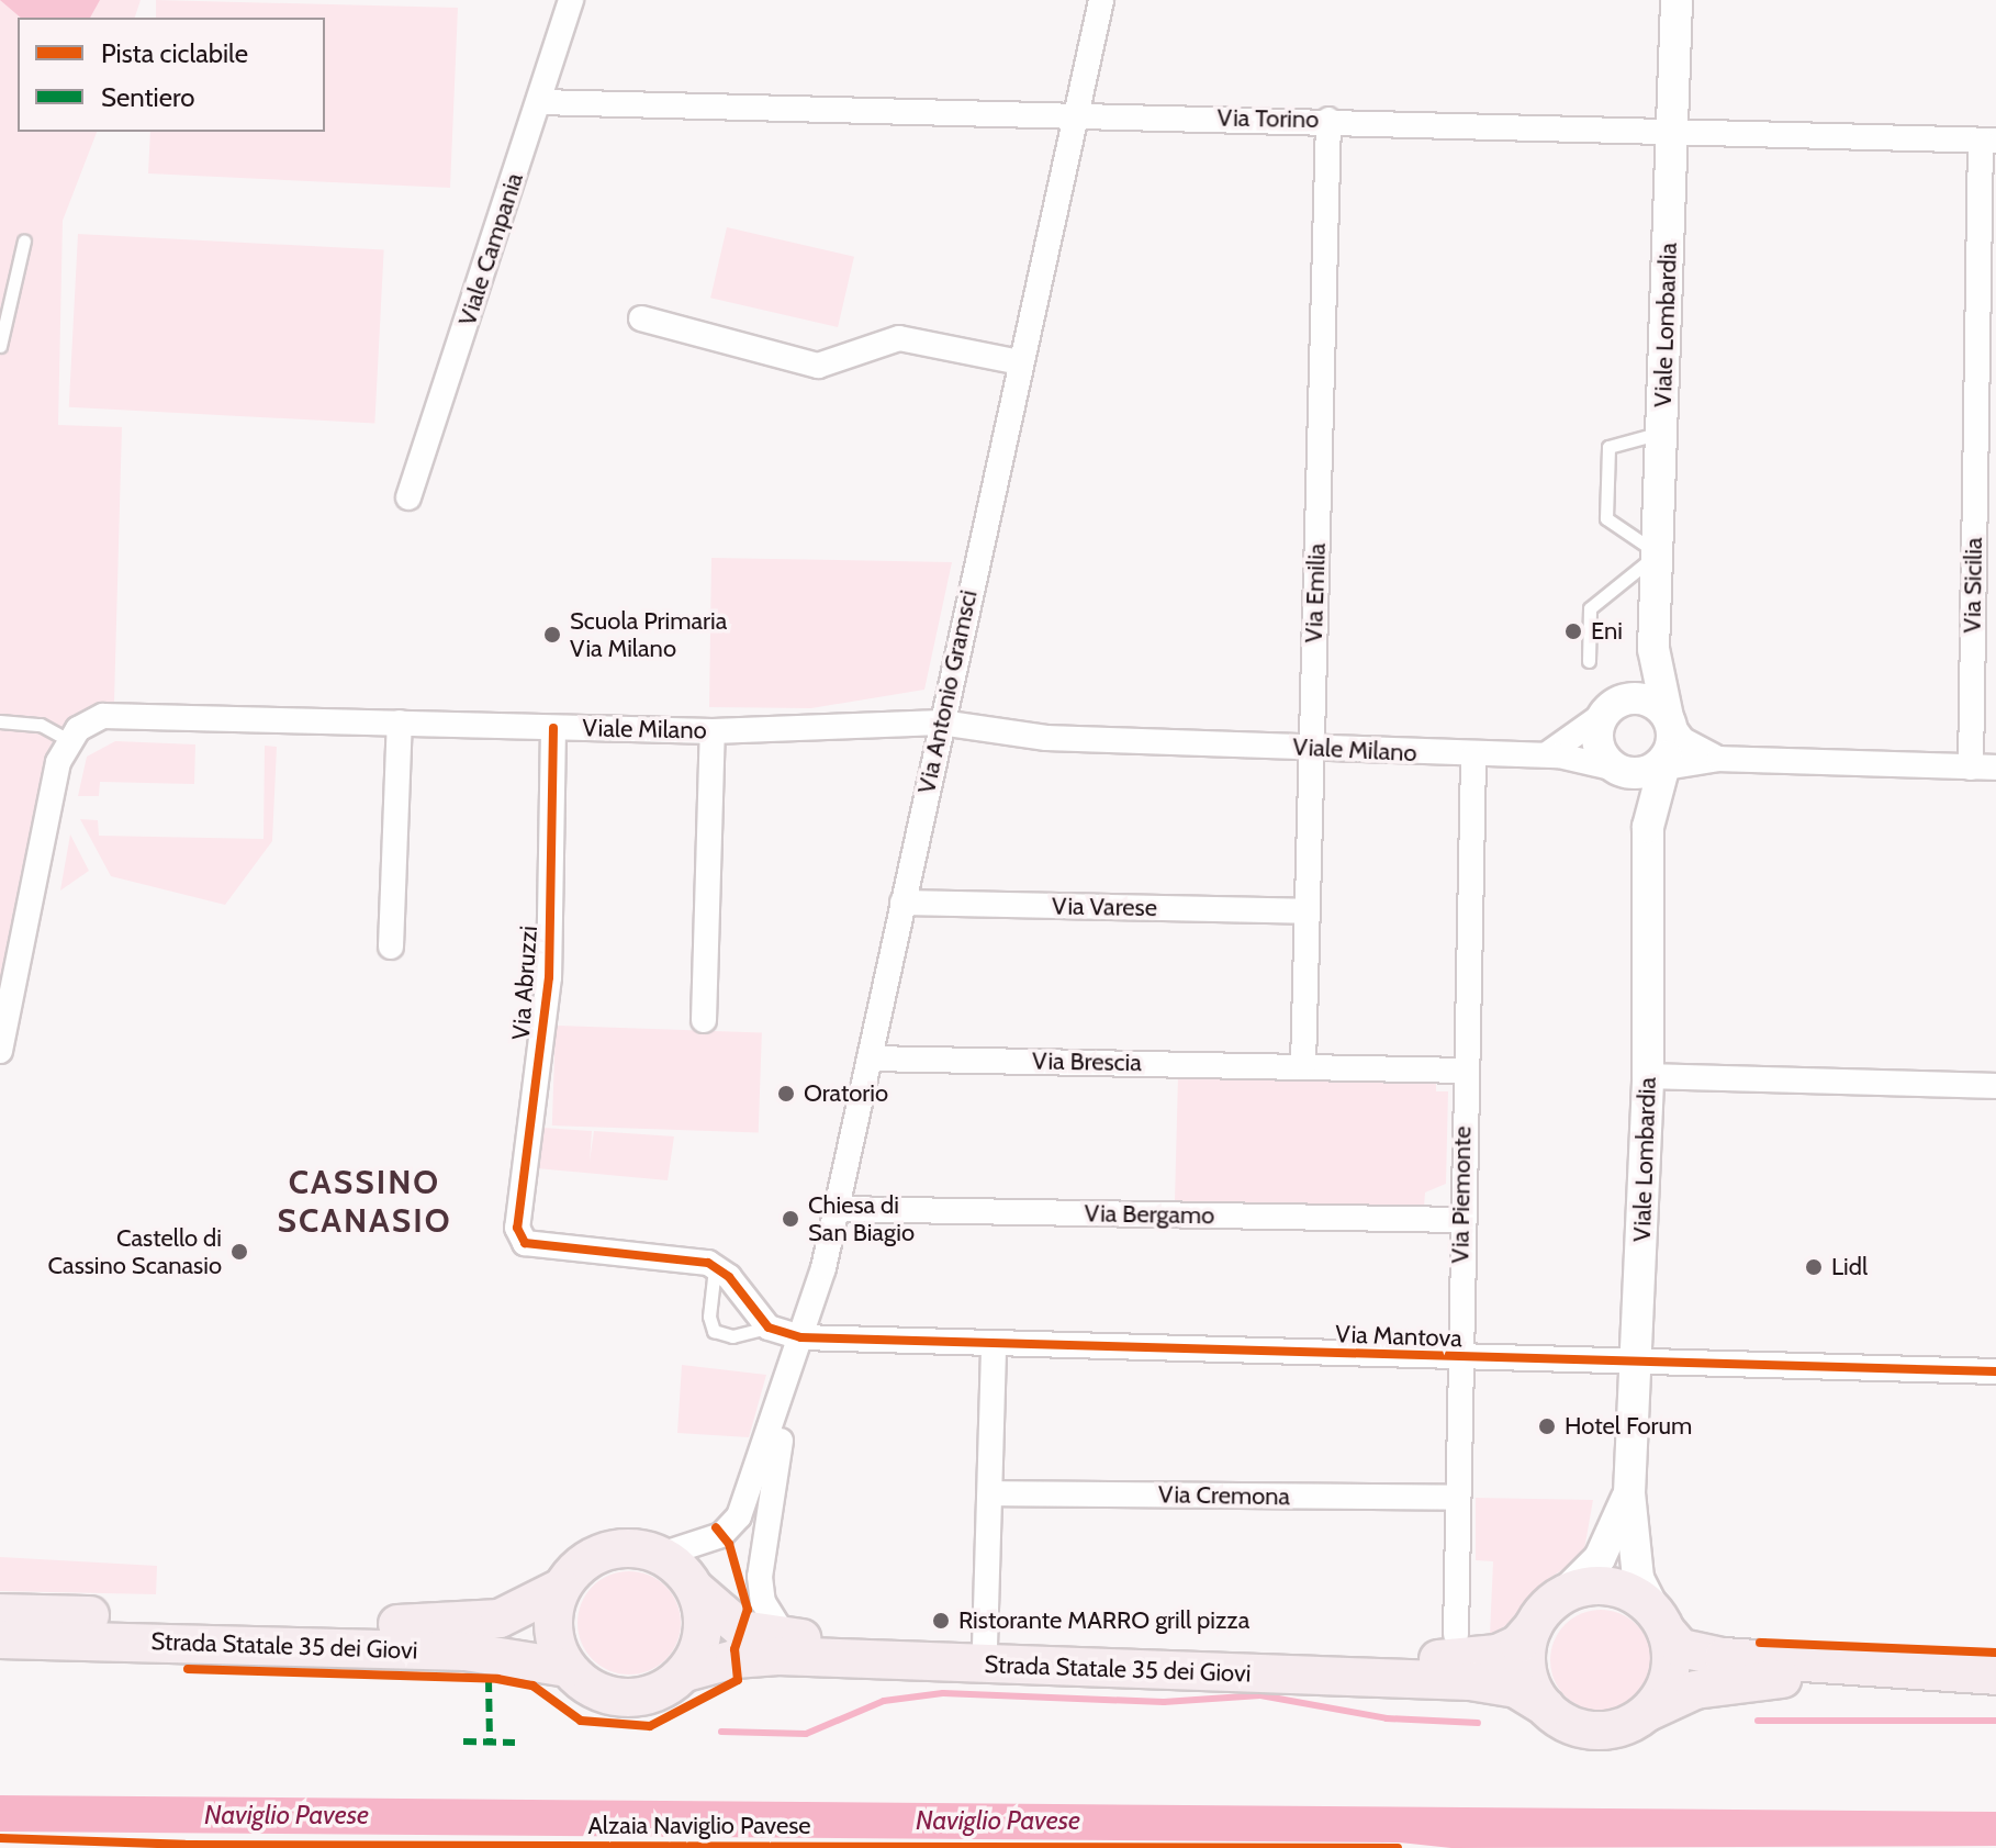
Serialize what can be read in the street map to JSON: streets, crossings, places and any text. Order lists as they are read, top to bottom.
{
  "streets": {
    "main road": ["Strada Statale 35 dei Giovi"],
    "street": [
      "Via Torino",
      "Viale Campania",
      "Viale Lombardia",
      "Via Sicilia",
      "Via Emilia",
      "Via Antonio Gramsci",
      "Viale Milano",
      "Via Varese",
      "Via Abruzzi",
      "Via Brescia",
      "Via Piemonte",
      "Via Bergamo",
      "Via Mantova",
      "Via Cremona"
    ],
    "cycle path": ["Alzaia Naviglio Pavese"]
  },
  "crossings": [
    ["Via Torino", "Viale Campania"],
    ["Via Torino", "Viale Lombardia"],
    ["Via Torino", "Via Sicilia"],
    ["Via Torino", "Via Emilia"],
    ["Via Torino", "Via Antonio Gramsci"],
    ["Viale Lombardia", "Viale Milano"],
    ["Viale Lombardia", "Via Mantova"],
    ["Viale Lombardia", "Strada Statale 35 dei Giovi"],
    ["Via Emilia", "Viale Milano"],
    ["Via Emilia", "Via Varese"],
    ["Via Emilia", "Via Brescia"],
    ["Via Antonio Gramsci", "Viale Milano"],
    ["Via Antonio Gramsci", "Via Varese"],
    ["Via Antonio Gramsci", "Via Brescia"],
    ["Via Antonio Gramsci", "Via Bergamo"],
    ["Via Antonio Gramsci", "Via Mantova"],
    ["Via Antonio Gramsci", "Strada Statale 35 dei Giovi"],
    ["Viale Milano", "Via Abruzzi"],
    ["Viale Milano", "Via Piemonte"],
    ["Via Brescia", "Via Piemonte"],
    ["Via Piemonte", "Via Bergamo"],
    ["Via Piemonte", "Via Mantova"],
    ["Via Piemonte", "Via Cremona"]
  ],
  "districts": ["CASSINO SCANASIO"],
  "water": ["Naviglio Pavese"],
  "places": [
    "Eni",
    "Scuola Primaria Via Milano",
    "Oratorio",
    "Chiesa di San Biagio",
    "Castello di Cassino Scanasio",
    "Lidl",
    "Hotel Forum",
    "Ristorante MARRO grill pizza"
  ],
  "legend": ["Pista ciclabile", "Sentiero"]
}
